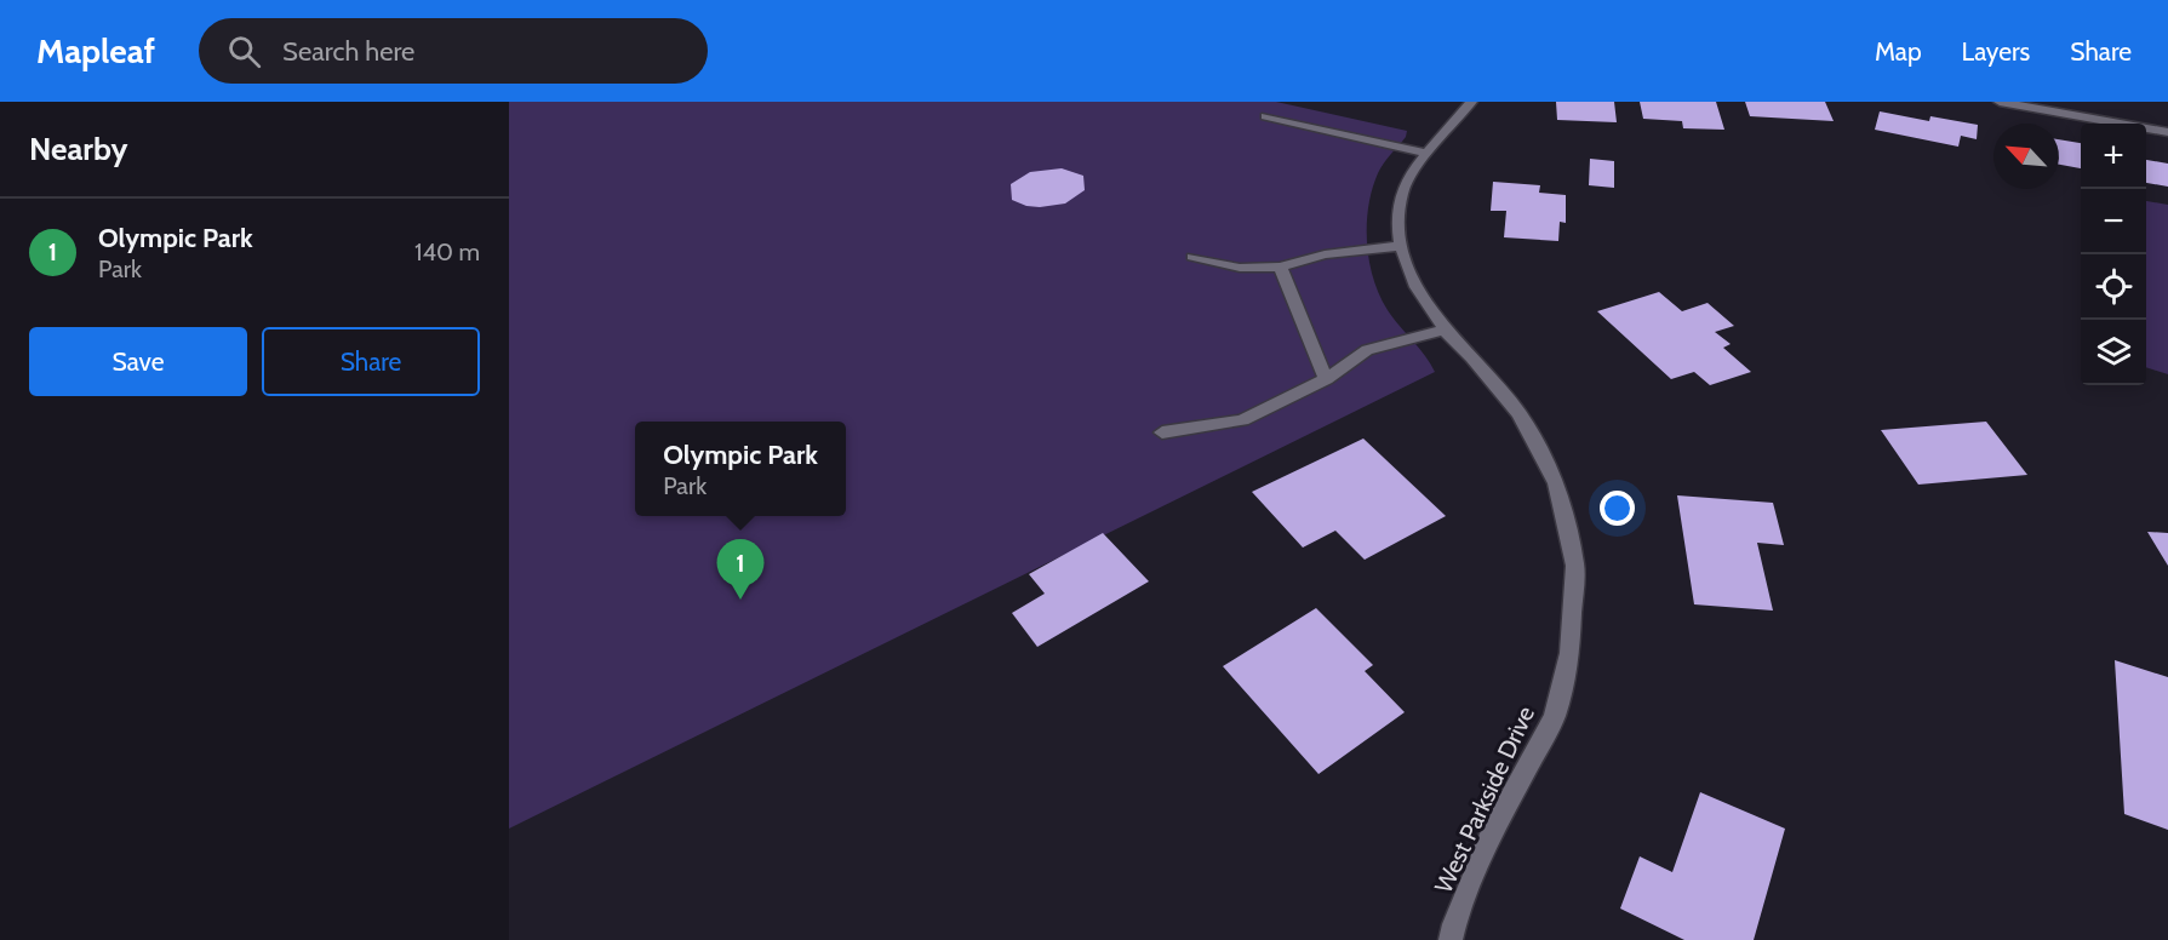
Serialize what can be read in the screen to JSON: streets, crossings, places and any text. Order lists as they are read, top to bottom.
{
  "streets": {
    "street": ["West Parkside Drive"]
  },
  "north": "top left",
  "page": {
    "header": "Mapleaf",
    "search": "Search here",
    "nav": ["Map", "Layers", "Share"],
    "heading": "Nearby",
    "map_buttons": ["+", "−"],
    "list": [
      {
        "mark": "1",
        "name": "Olympic Park",
        "note": "Park",
        "value": "140 m"
      }
    ],
    "buttons": ["Save", "Share"],
    "popup": ["Olympic Park", "Park"],
    "pins": "1"
  }
}
